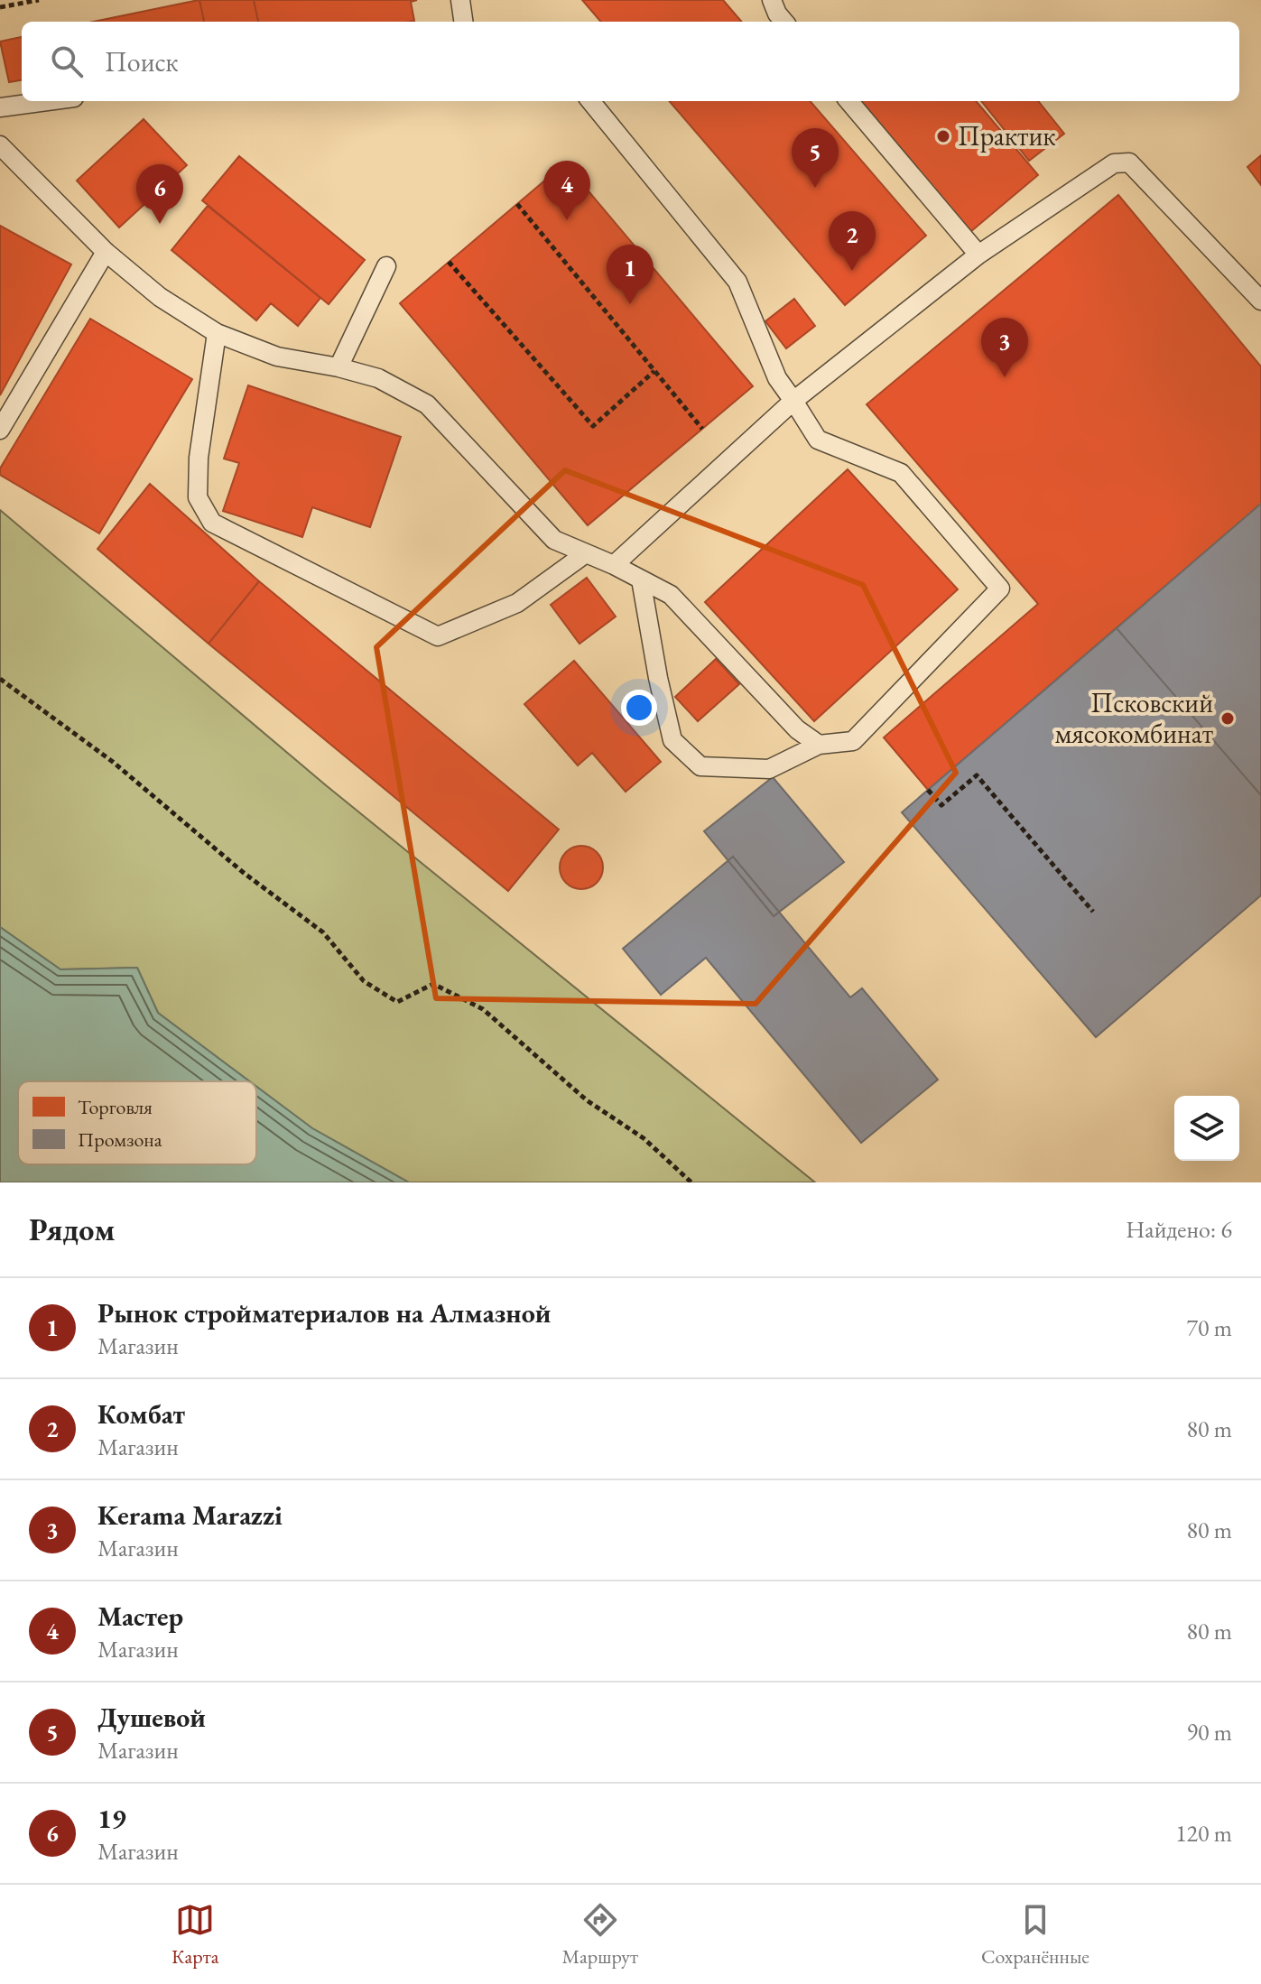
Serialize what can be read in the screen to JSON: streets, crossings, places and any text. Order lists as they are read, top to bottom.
{
  "places": ["Практик", "Псковский мясокомбинат"],
  "legend": ["Торговля", "Промзона"],
  "page": {
    "search": "Поиск",
    "pins": [
      "5",
      "4",
      "6",
      "2",
      "1",
      "3"
    ],
    "heading": ["Рядом", "Найдено: 6"],
    "list": [
      {
        "mark": "1",
        "name": "Рынок стройматериалов на Алмазной",
        "note": "Магазин",
        "value": "70 m"
      },
      {
        "mark": "2",
        "name": "Комбат",
        "note": "Магазин",
        "value": "80 m"
      },
      {
        "mark": "3",
        "name": "Kerama Marazzi",
        "note": "Магазин",
        "value": "80 m"
      },
      {
        "mark": "4",
        "name": "Мастер",
        "note": "Магазин",
        "value": "80 m"
      },
      {
        "mark": "5",
        "name": "Душевой",
        "note": "Магазин",
        "value": "90 m"
      },
      {
        "mark": "6",
        "name": "19",
        "note": "Магазин",
        "value": "120 m"
      }
    ],
    "nav": ["Карта", "Маршрут", "Сохранённые"]
  }
}
